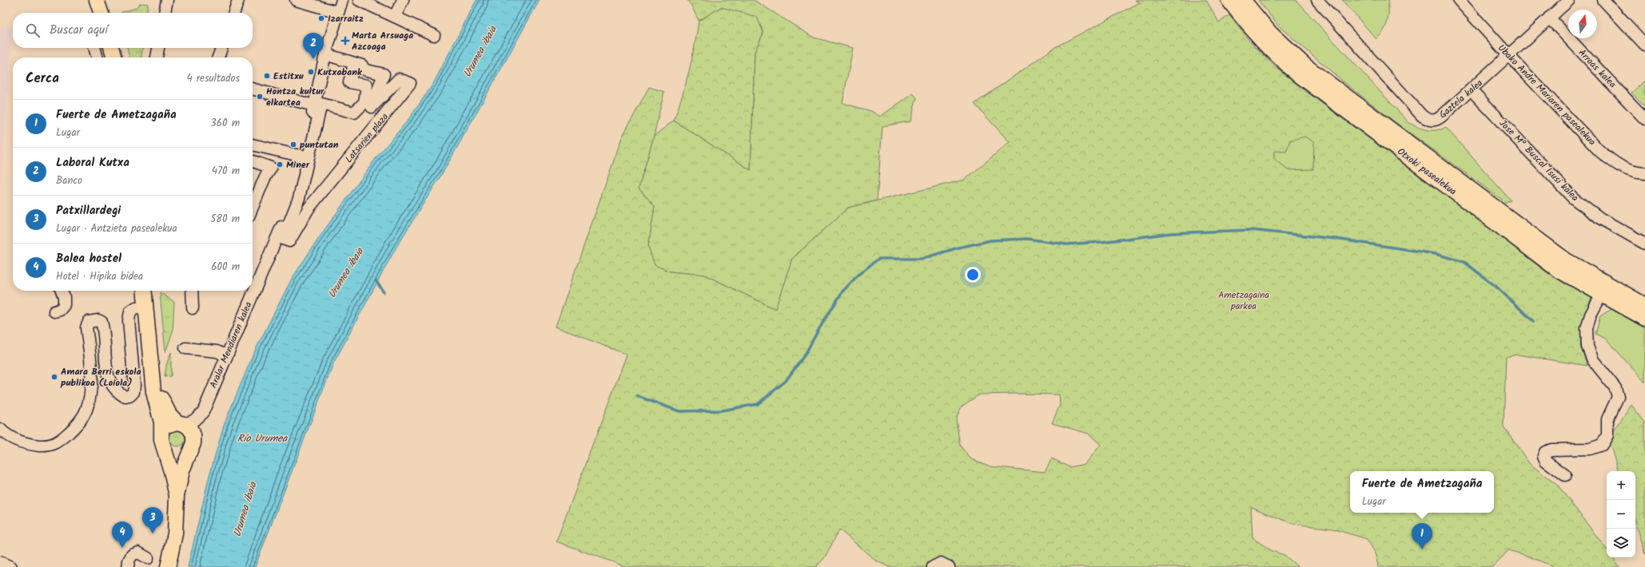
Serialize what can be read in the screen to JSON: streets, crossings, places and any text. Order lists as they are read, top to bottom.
{
  "streets": {
    "main road": ["Otxoki pasealekua"],
    "street": [
      "Arroas kalea",
      "Ubako Andre Mariaren pasealekua",
      "Gaztela kalea",
      "Latsarien plaza",
      "Jose Mª Buscal Isusi kalea",
      "Aralar Mendiaren kalea"
    ]
  },
  "crossings": [
    ["Arroas kalea", "Gaztela kalea"],
    ["Ubako Andre Mariaren pasealekua", "Gaztela kalea"],
    ["Gaztela kalea", "Jose Mª Buscal Isusi kalea"]
  ],
  "water": ["Urumea ibaia", "Río Urumea"],
  "parks": ["Ametzagaina parkea"],
  "places": {
    "other": [
      "Izarraitz",
      "Kutxabank",
      "Estitxu",
      "Hontza kultur elkartea",
      "puntutan",
      "Miner",
      "Amara Berri eskola publikoa (Loiola)"
    ],
    "health": ["Marta Arsuaga Azcoaga"]
  },
  "north": "top",
  "page": {
    "search": "Buscar aquí",
    "pins": [
      "2",
      "3",
      "4",
      "1"
    ],
    "heading": ["Cerca", "4 resultados"],
    "list": [
      {
        "mark": "1",
        "name": "Fuerte de Ametzagaña",
        "note": "Lugar",
        "value": "360 m"
      },
      {
        "mark": "2",
        "name": "Laboral Kutxa",
        "note": "Banco",
        "value": "470 m"
      },
      {
        "mark": "3",
        "name": "Patxillardegi",
        "note": "Lugar · Antzieta pasealekua",
        "value": "580 m"
      },
      {
        "mark": "4",
        "name": "Balea hostel",
        "note": "Hotel · Hipika bidea",
        "value": "600 m"
      }
    ],
    "map_buttons": ["+", "−"],
    "popup": ["Fuerte de Ametzagaña", "Lugar"]
  }
}
